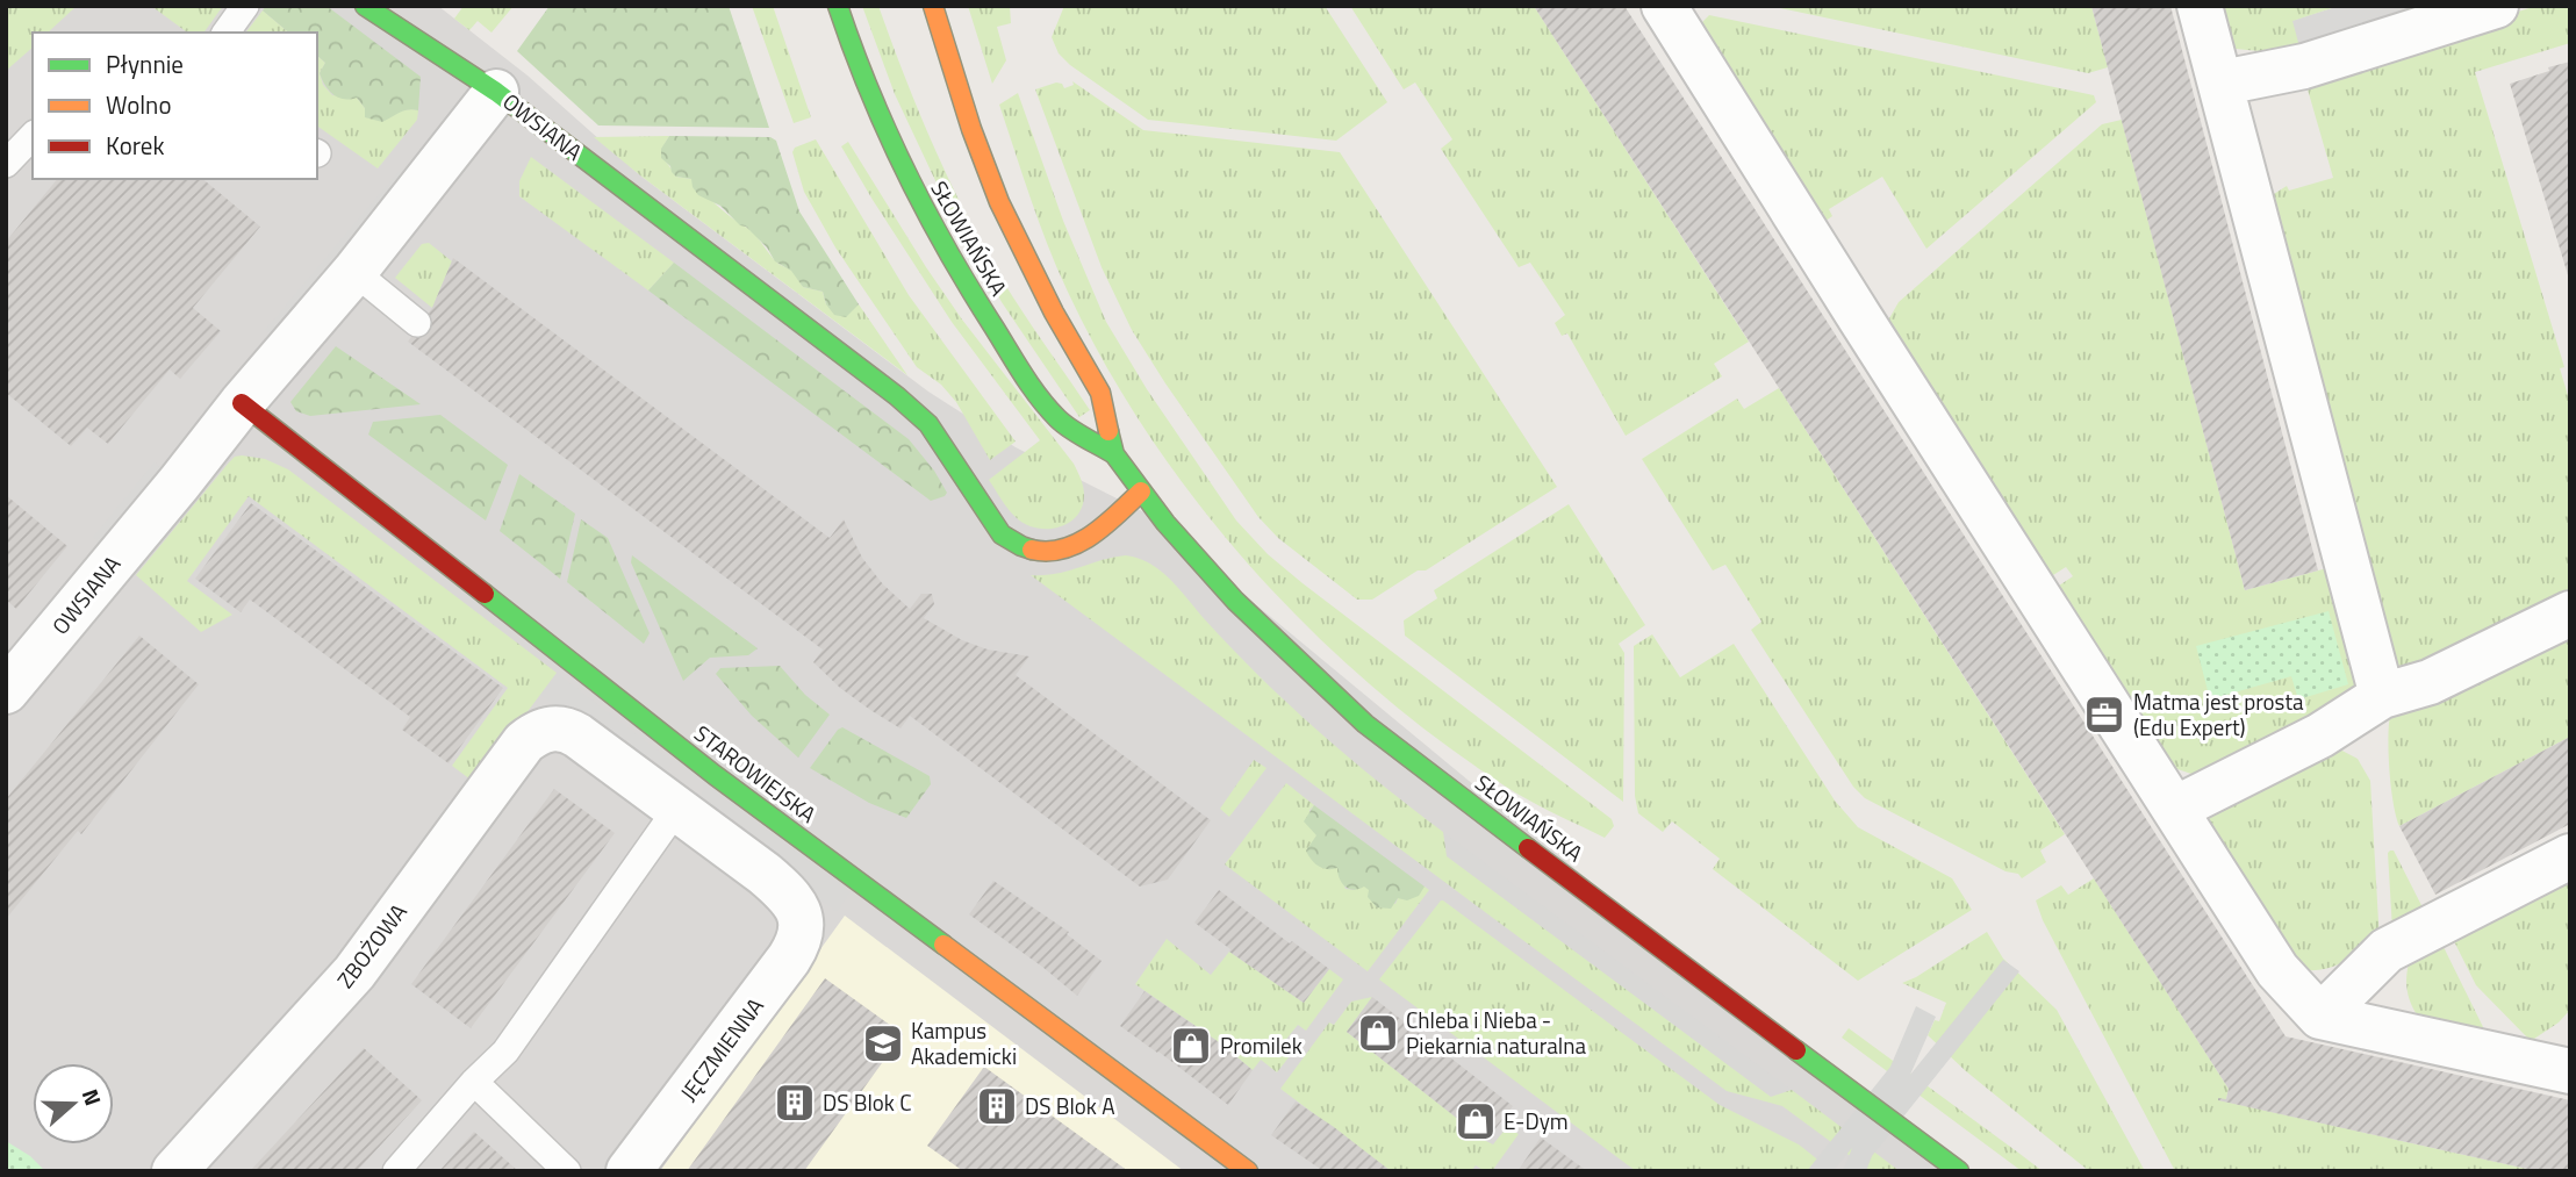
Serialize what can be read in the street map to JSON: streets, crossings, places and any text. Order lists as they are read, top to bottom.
{
  "streets": {
    "street": [
      "OWSIANA",
      "SŁOWIAŃSKA",
      "STAROWIEJSKA",
      "ZBOŻOWA",
      "JĘCZMIENNA"
    ]
  },
  "crossings": [
    ["OWSIANA", "SŁOWIAŃSKA"],
    ["OWSIANA", "STAROWIEJSKA"],
    ["ZBOŻOWA", "JĘCZMIENNA"]
  ],
  "places": {
    "office": ["Matma jest prosta (Edu Expert)"],
    "shop": ["Chleba i Nieba - Piekarnia naturalna", "Promilek", "E-Dym"],
    "school or university": ["Kampus Akademicki"],
    "building": ["DS Blok C", "DS Blok A"]
  },
  "legend": ["Płynnie", "Wolno", "Korek"],
  "north": "right"
}
